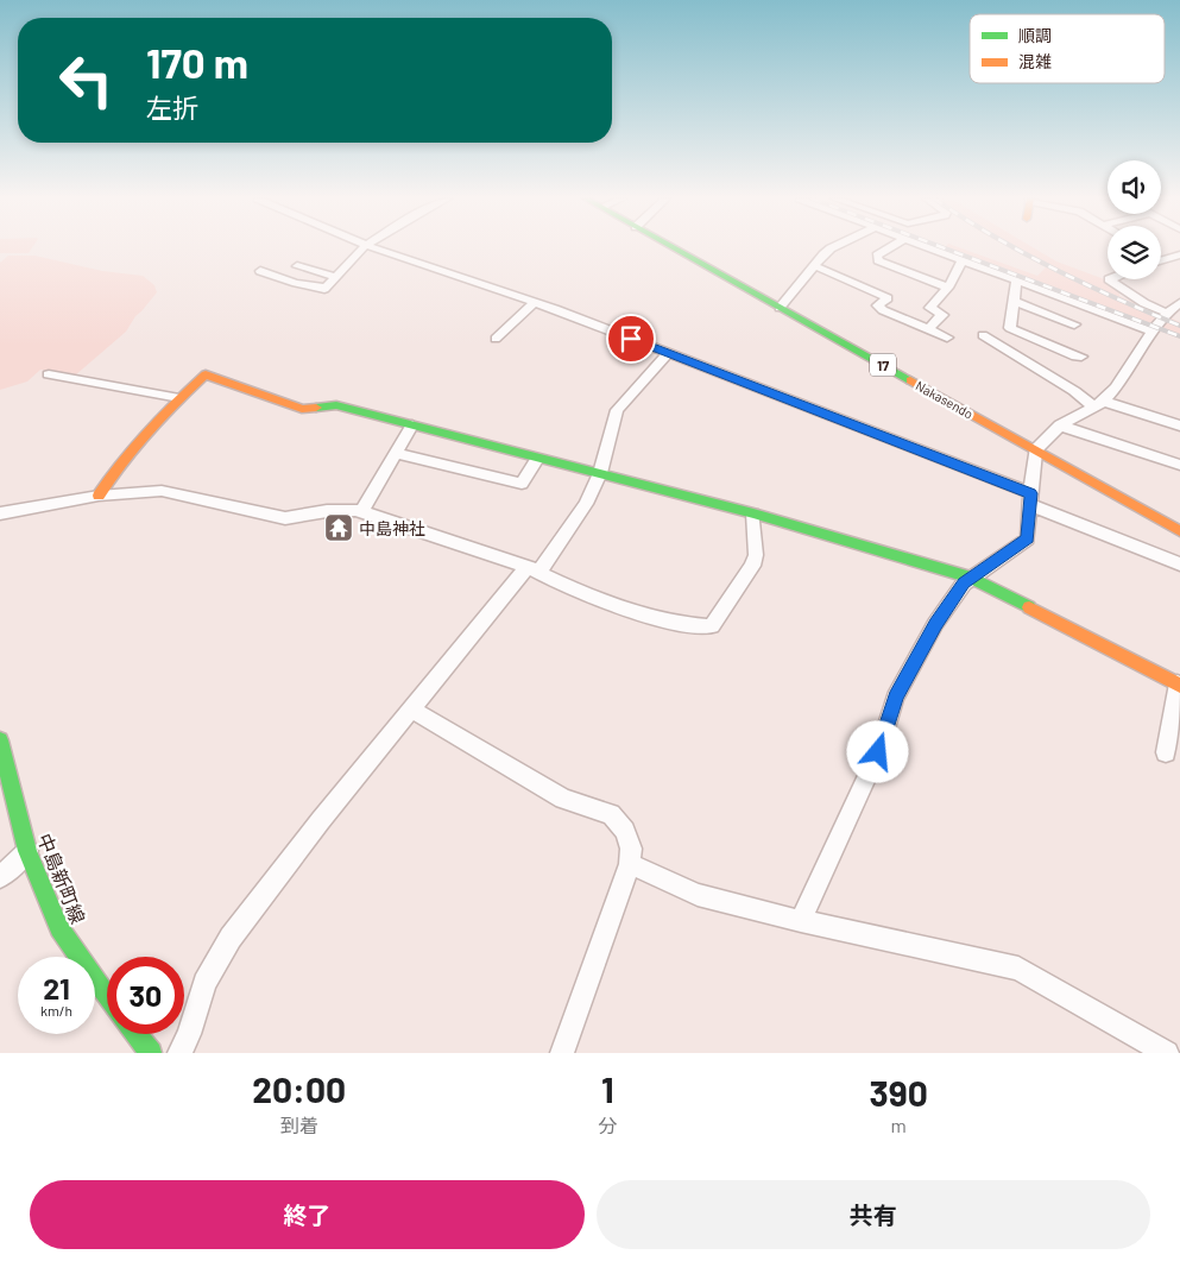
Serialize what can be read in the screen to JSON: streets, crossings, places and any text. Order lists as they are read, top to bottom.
{
  "streets": {
    "main road": ["17", "Nakasendo", "中島新町線"]
  },
  "crossings": [
    ["17", "Nakasendo"]
  ],
  "places": {
    "temple": ["中島神社"]
  },
  "legend": ["順調", "混雑"],
  "page": {
    "turn": ["170 m", "左折"],
    "speed": "21 km/h",
    "limit": "30",
    "eta": [
      "20:00",
      "到着",
      "1",
      "分",
      "390",
      "m"
    ],
    "buttons": ["終了", "共有"]
  }
}
